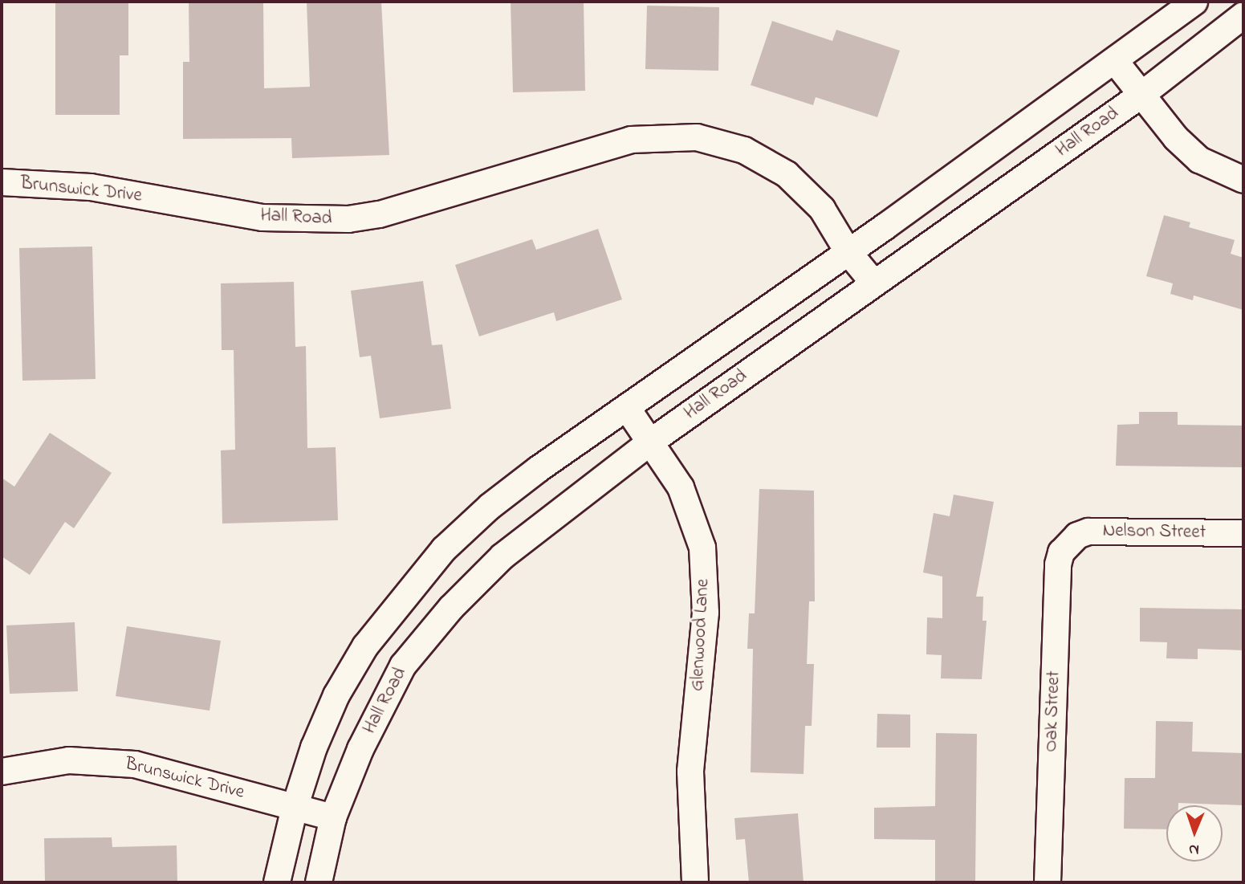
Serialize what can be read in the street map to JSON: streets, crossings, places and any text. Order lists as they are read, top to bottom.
{
  "streets": {
    "street": [
      "Hall Road",
      "Brunswick Drive",
      "Nelson Street",
      "Glenwood Lane",
      "Oak Street"
    ]
  },
  "crossings": [
    ["Hall Road", "Brunswick Drive"],
    ["Hall Road", "Glenwood Lane"],
    ["Nelson Street", "Oak Street"]
  ],
  "north": "bottom"
}
